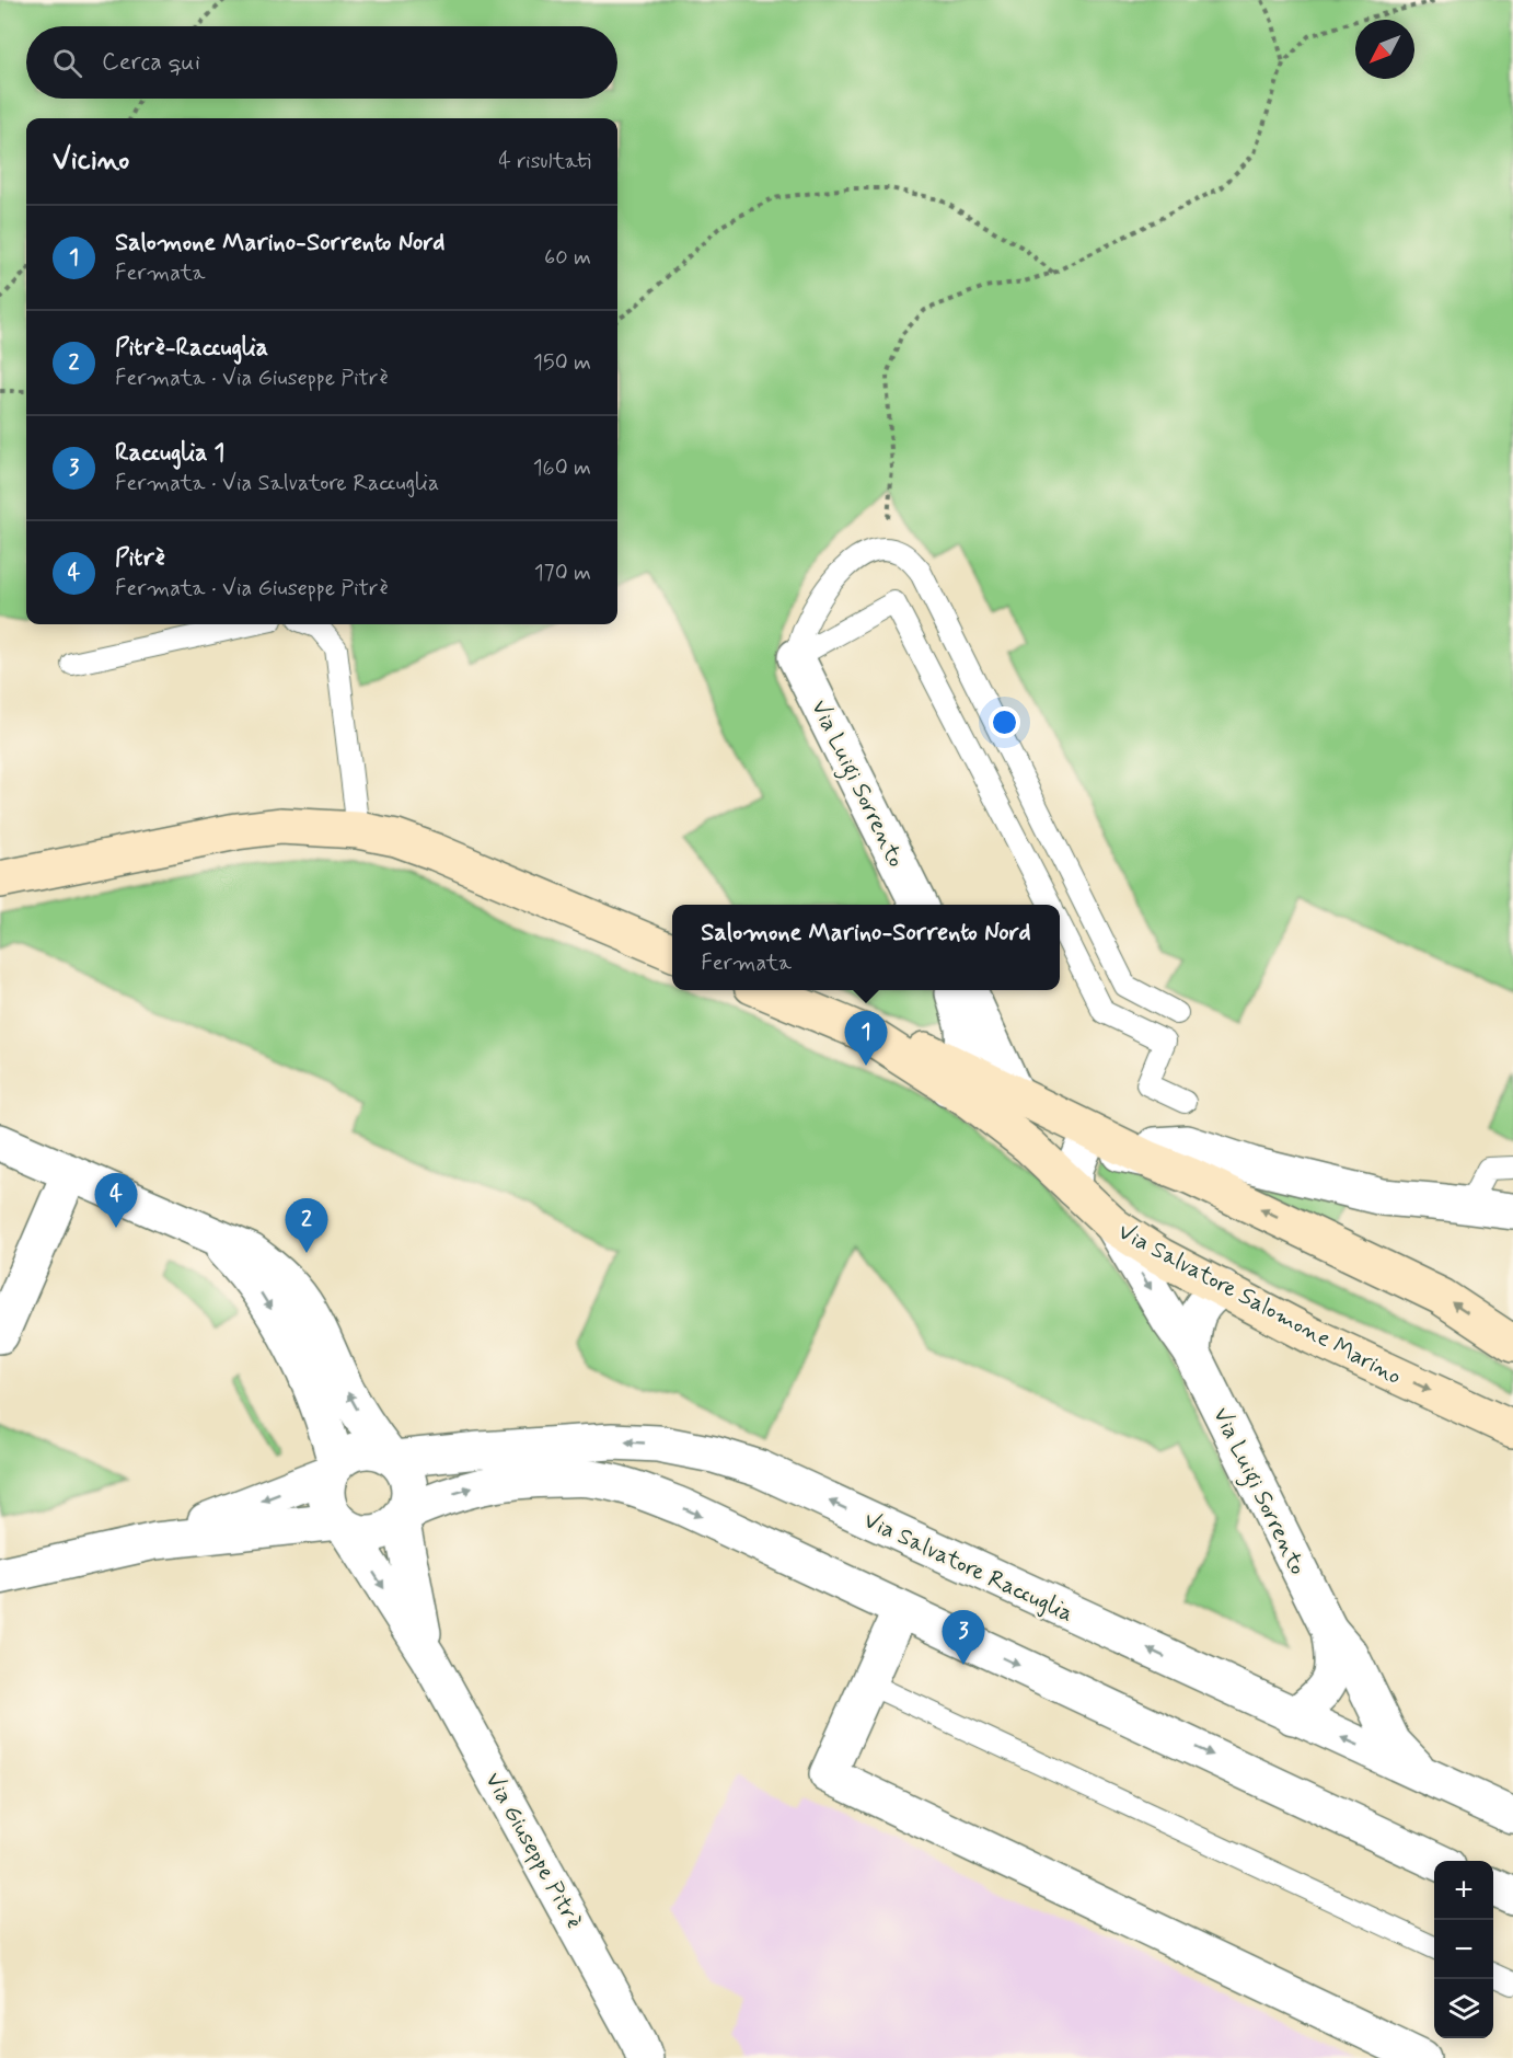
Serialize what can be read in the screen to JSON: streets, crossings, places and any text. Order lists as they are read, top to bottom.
{
  "streets": {
    "street": [
      "Via Luigi Sorrento",
      "Via Salvatore Salomone Marino",
      "Via Salvatore Raccuglia",
      "Via Giuseppe Pitrè"
    ]
  },
  "crossings": [
    ["Via Luigi Sorrento", "Via Salvatore Salomone Marino"]
  ],
  "north": "bottom left",
  "page": {
    "search": "Cerca qui",
    "heading": ["Vicino", "4 risultati"],
    "list": [
      {
        "mark": "1",
        "name": "Salomone Marino-Sorrento Nord",
        "note": "Fermata",
        "value": "60 m"
      },
      {
        "mark": "2",
        "name": "Pitrè-Raccuglia",
        "note": "Fermata · Via Giuseppe Pitrè",
        "value": "150 m"
      },
      {
        "mark": "3",
        "name": "Raccuglia 1",
        "note": "Fermata · Via Salvatore Raccuglia",
        "value": "160 m"
      },
      {
        "mark": "4",
        "name": "Pitrè",
        "note": "Fermata · Via Giuseppe Pitrè",
        "value": "170 m"
      }
    ],
    "popup": ["Salomone Marino-Sorrento Nord", "Fermata"],
    "pins": [
      "1",
      "4",
      "2",
      "3"
    ],
    "map_buttons": ["+", "−"]
  }
}
